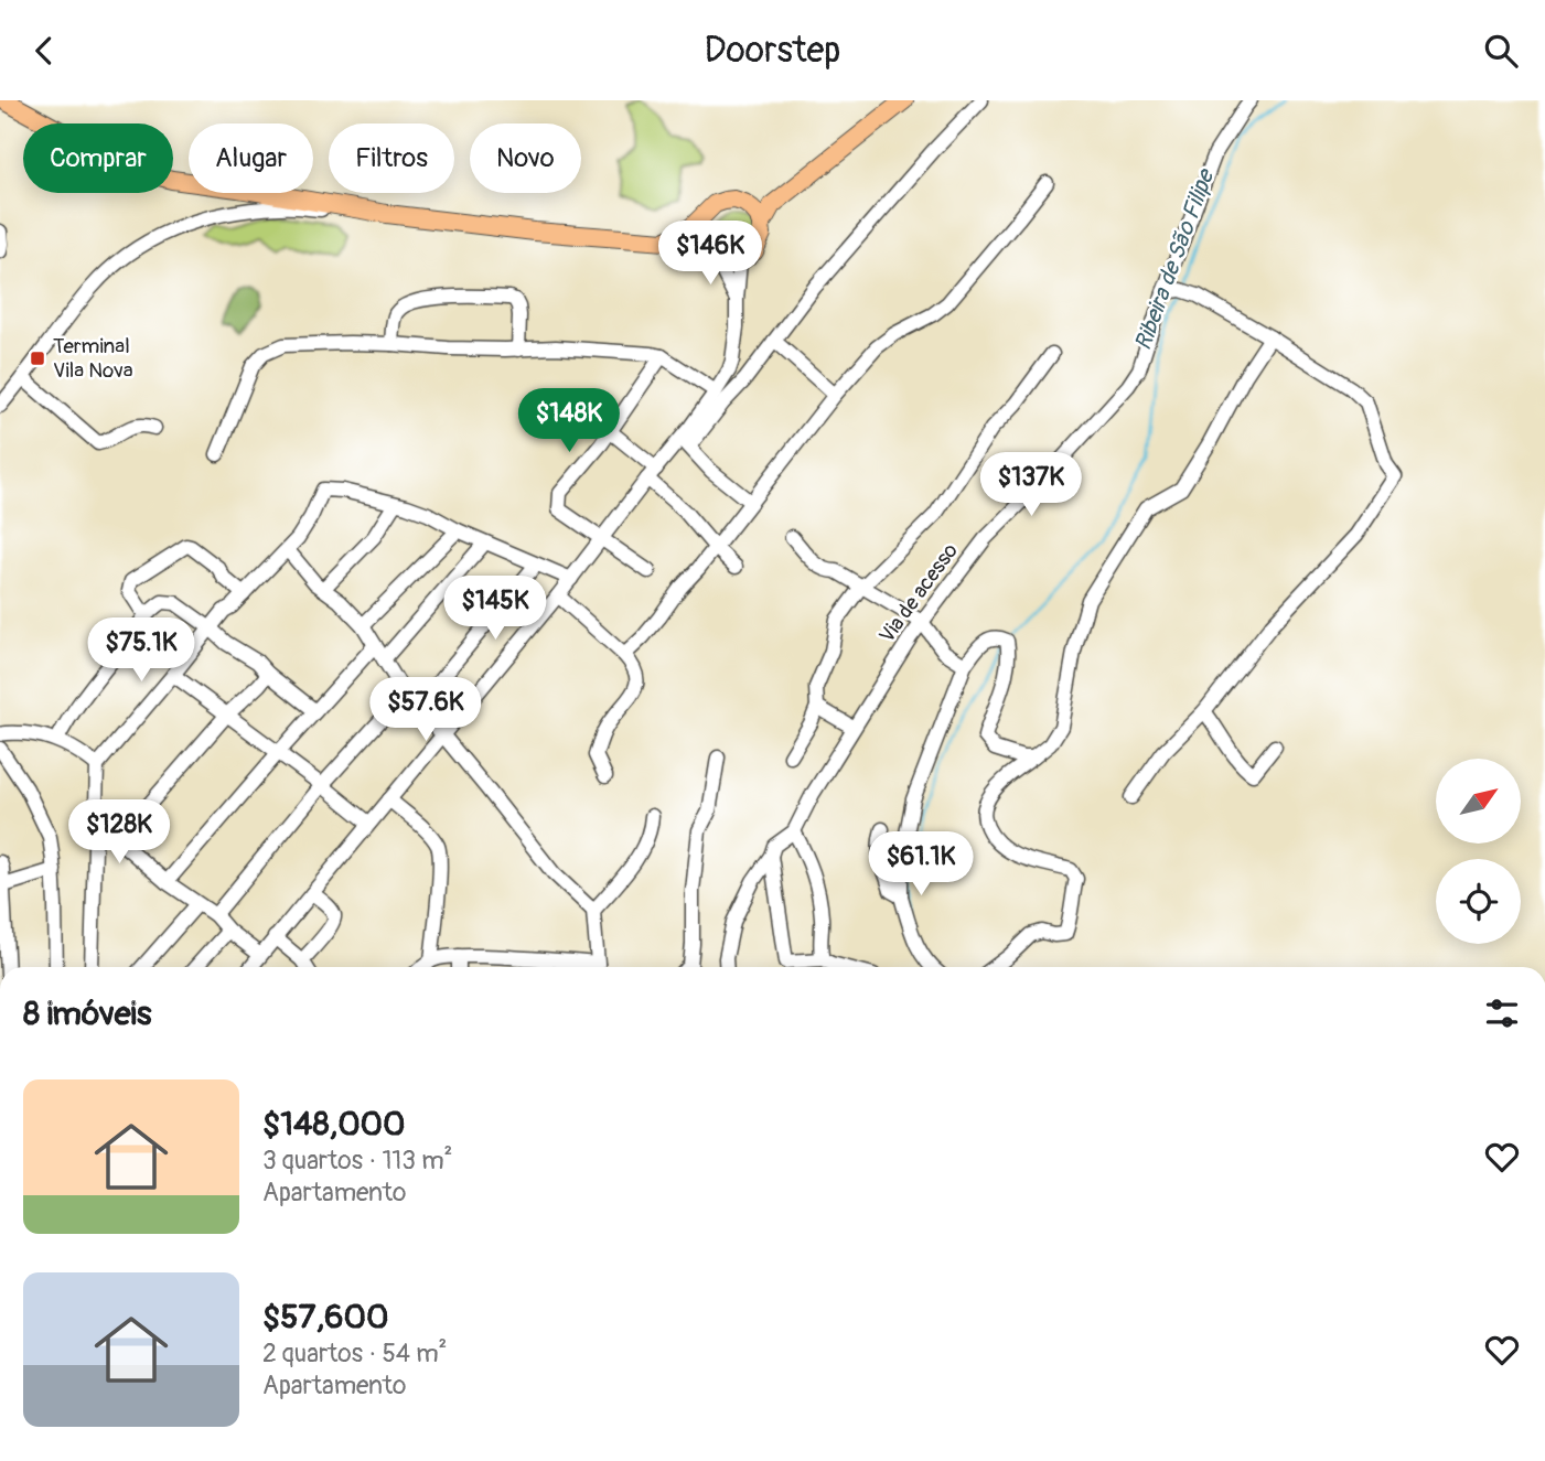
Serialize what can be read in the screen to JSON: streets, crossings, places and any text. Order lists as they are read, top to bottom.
{
  "streets": {
    "street": ["Via de acesso"]
  },
  "water": ["Ribeira de São Filipe"],
  "places": {
    "transit": ["Terminal Vila Nova"]
  },
  "north": "top right",
  "page": {
    "header": "Doorstep",
    "chip": [
      "Comprar",
      "Alugar",
      "Filtros",
      "Novo"
    ],
    "price": [
      "$146K",
      "$148K",
      "$137K",
      "$145K",
      "$75.1K",
      "$57.6K",
      "$128K",
      "$61.1K"
    ],
    "heading": "8 imóveis",
    "list": [
      {
        "name": "$148,000",
        "note": "3 quartos · 113 m² · Apartamento"
      },
      {
        "name": "$57,600",
        "note": "2 quartos · 54 m² · Apartamento"
      }
    ]
  }
}
